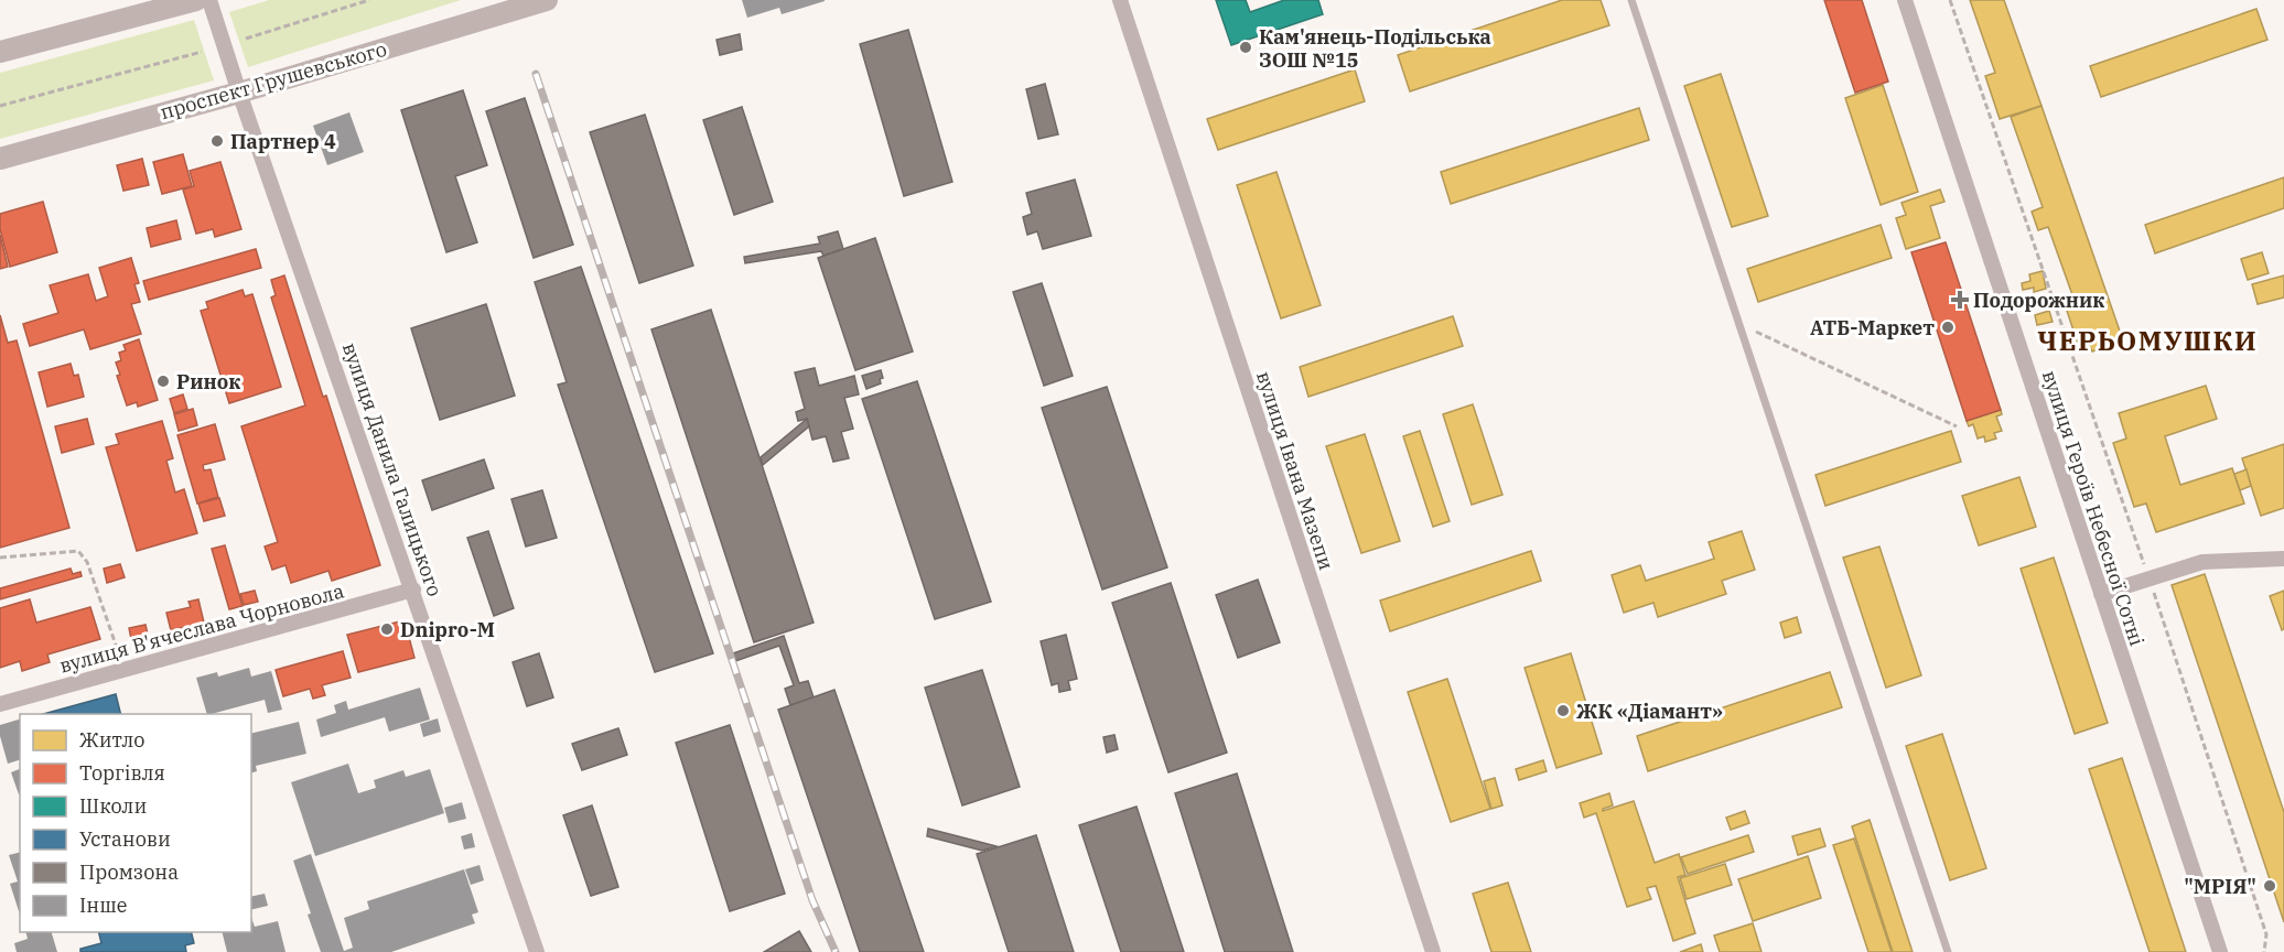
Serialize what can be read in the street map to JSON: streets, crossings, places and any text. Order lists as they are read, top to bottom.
{
  "streets": {
    "main road": ["проспект Грушевського"],
    "street": [
      "вулиця Данила Галицького",
      "вулиця Івана Мазепи",
      "вулиця Героїв Небесної Сотні",
      "вулиця В'ячеслава Чорновола"
    ]
  },
  "crossings": [
    ["проспект Грушевського", "вулиця Данила Галицького"],
    ["вулиця Данила Галицького", "вулиця В'ячеслава Чорновола"]
  ],
  "districts": ["ЧЕРЬОМУШКИ"],
  "places": {
    "other": [
      "Кам'янець-Подільська ЗОШ №15",
      "Партнер 4",
      "АТБ-Маркет",
      "Ринок",
      "Dnipro-M",
      "ЖК «Діамант»",
      "\"МРІЯ\""
    ],
    "health": ["Подорожник"]
  },
  "legend": [
    "Житло",
    "Торгівля",
    "Школи",
    "Установи",
    "Промзона",
    "Інше"
  ]
}
